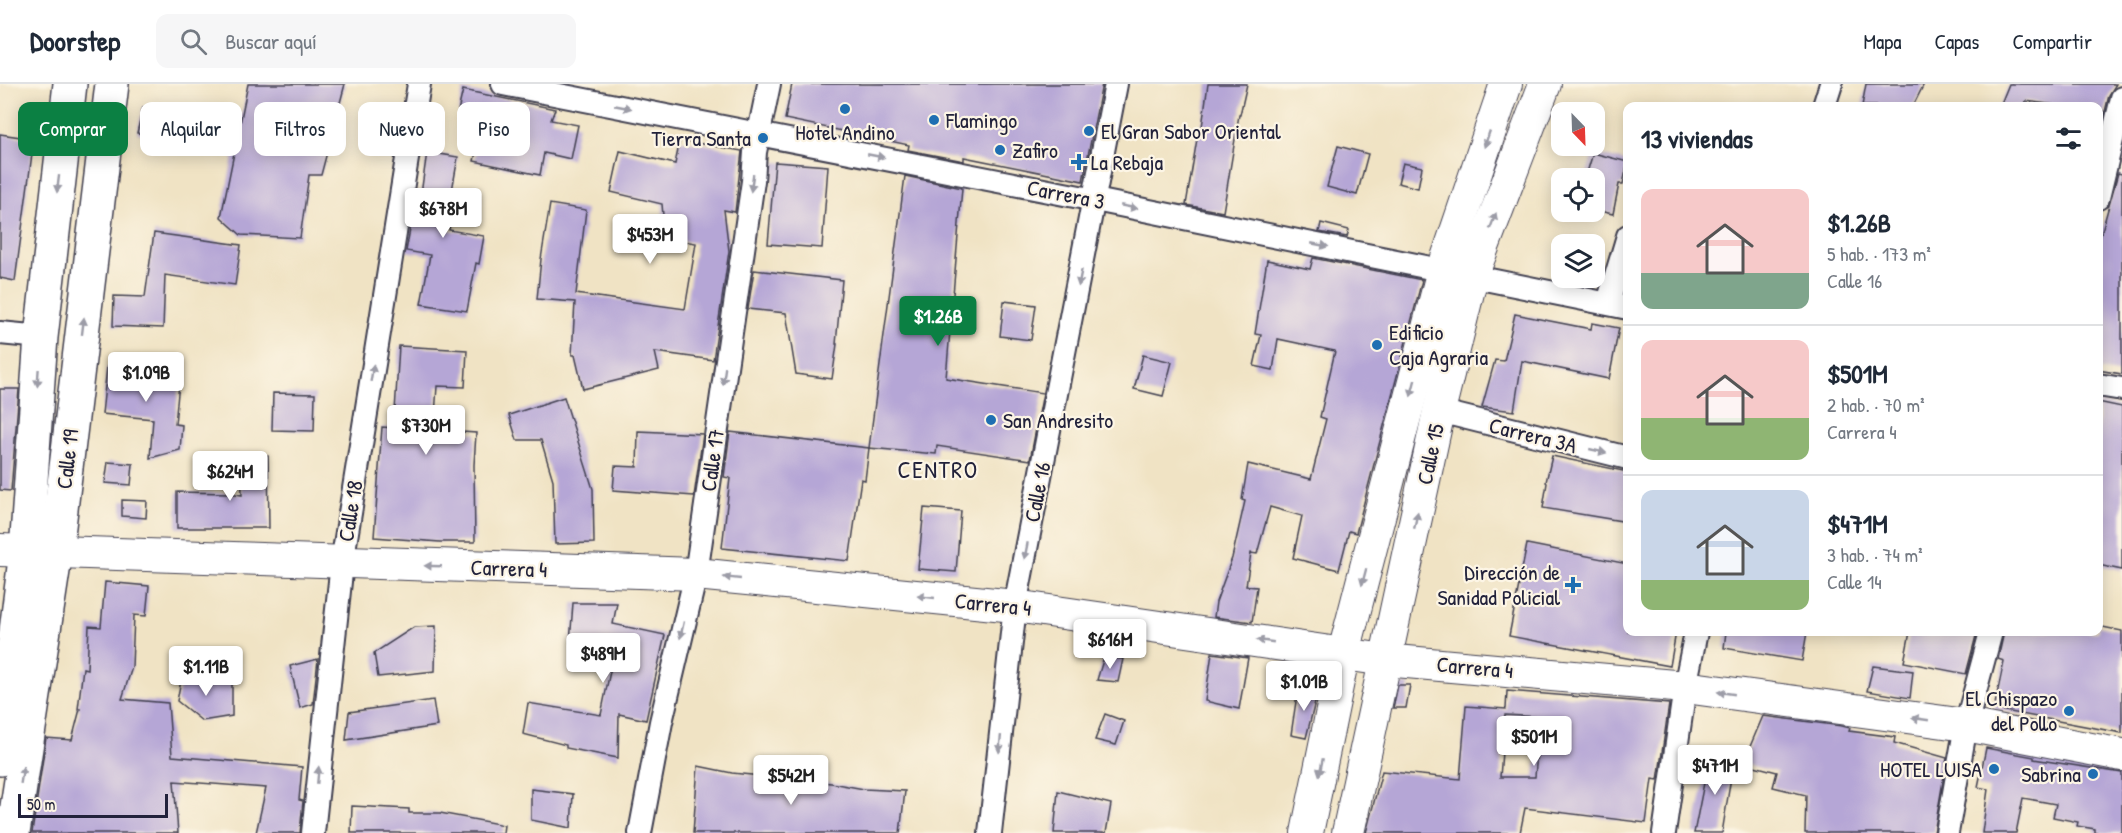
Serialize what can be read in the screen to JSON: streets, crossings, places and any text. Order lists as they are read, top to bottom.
{
  "streets": {
    "main road": ["Calle 19"],
    "street": [
      "Carrera 3",
      "Carrera 3A",
      "Calle 15",
      "Calle 17",
      "Calle 16",
      "Calle 18",
      "Carrera 4"
    ]
  },
  "crossings": [
    ["Carrera 3", "Calle 15"],
    ["Carrera 3", "Calle 17"],
    ["Carrera 3", "Calle 16"],
    ["Carrera 3A", "Calle 15"],
    ["Calle 15", "Carrera 4"],
    ["Calle 19", "Carrera 4"],
    ["Calle 17", "Carrera 4"],
    ["Calle 16", "Carrera 4"],
    ["Calle 18", "Carrera 4"]
  ],
  "one_way": [
    "Carrera 3",
    "Carrera 3A",
    "Calle 17",
    "Calle 16",
    "Calle 18",
    "Carrera 4"
  ],
  "districts": ["CENTRO"],
  "places": {
    "other": [
      "Hotel Andino",
      "Flamingo",
      "El Gran Sabor Oriental",
      "Tierra Santa",
      "Zafiro",
      "Edificio Caja Agraria",
      "San Andresito",
      "El Chispazo del Pollo",
      "HOTEL LUISA",
      "Sabrina"
    ],
    "health": ["La Rebaja", "Dirección de Sanidad Policial"]
  },
  "scale_bar": "50 m",
  "north": "bottom right",
  "page": {
    "header": "Doorstep",
    "search": "Buscar aquí",
    "nav": ["Mapa", "Capas", "Compartir"],
    "chip": [
      "Comprar",
      "Alquilar",
      "Filtros",
      "Nuevo",
      "Piso"
    ],
    "heading": "13 viviendas",
    "list": [
      {
        "name": "$1.26B",
        "note": "5 hab. · 173 m² · Calle 16"
      },
      {
        "name": "$501M",
        "note": "2 hab. · 70 m² · Carrera 4"
      },
      {
        "name": "$471M",
        "note": "3 hab. · 74 m² · Calle 14"
      }
    ],
    "price": [
      "$678M",
      "$453M",
      "$1.26B",
      "$1.09B",
      "$730M",
      "$624M",
      "$616M",
      "$489M",
      "$1.11B",
      "$1.01B",
      "$501M",
      "$471M",
      "$542M"
    ],
    "scale": "50 m"
  }
}
